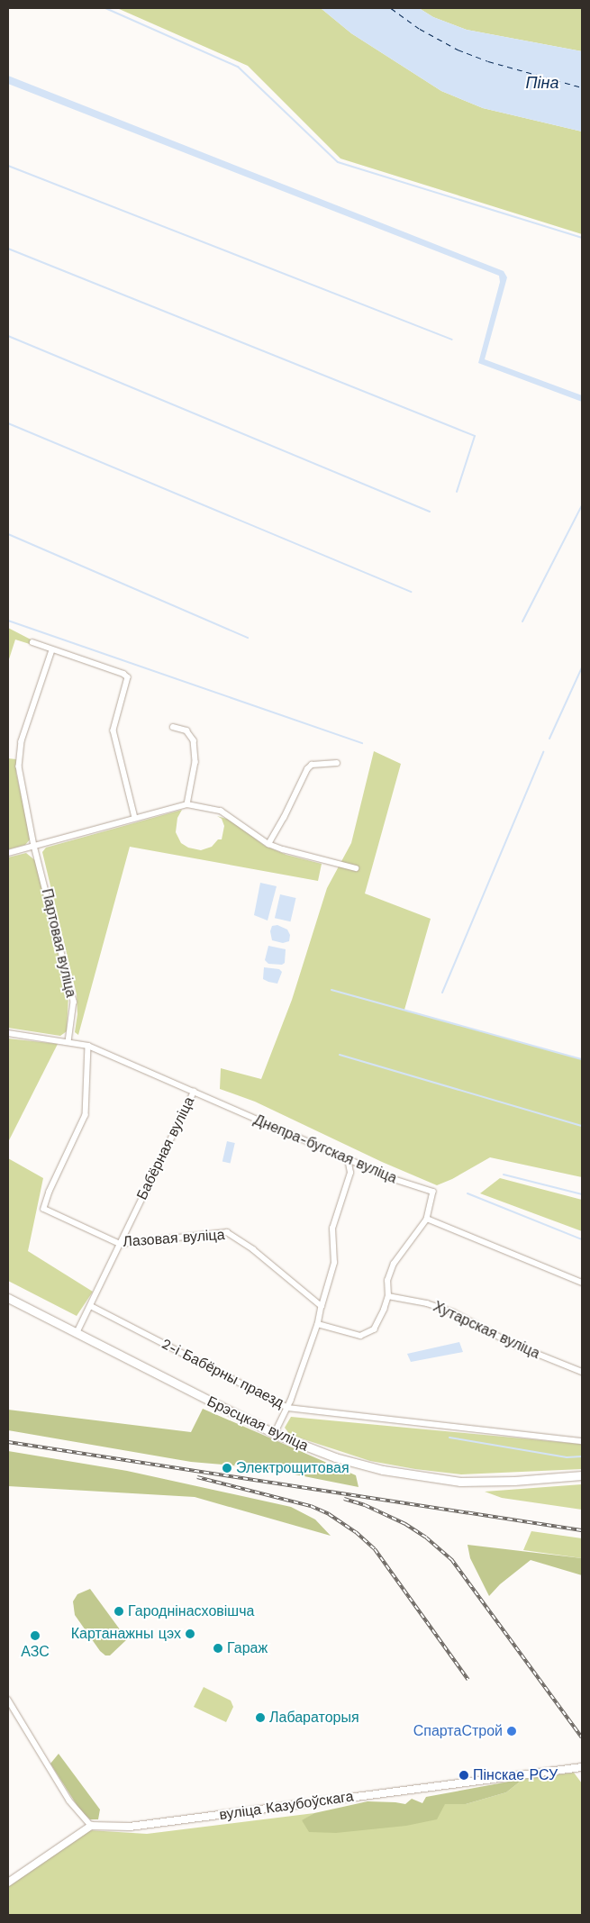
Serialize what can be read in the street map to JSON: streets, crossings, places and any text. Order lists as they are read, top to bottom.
{
  "streets": {
    "main road": ["Брэсцкая вуліца"],
    "street": [
      "Партовая вуліца",
      "Бабёрная вуліца",
      "Днепра-бугская вуліца",
      "Лазовая вуліца",
      "Хутарская вуліца",
      "2-і Бабёрны праезд",
      "вуліца Казубоўскага"
    ]
  },
  "crossings": [
    ["Партовая вуліца", "Бабёрная вуліца"],
    ["Бабёрная вуліца", "Днепра-бугская вуліца"],
    ["Бабёрная вуліца", "Лазовая вуліца"],
    ["Бабёрная вуліца", "2-і Бабёрны праезд"],
    ["Бабёрная вуліца", "Брэсцкая вуліца"],
    ["Днепра-бугская вуліца", "Хутарская вуліца"]
  ],
  "water": ["Піна"],
  "places": [
    "Электрощитовая",
    "Гароднінасховішча",
    "Картанажны цэх",
    "АЗС",
    "Гараж",
    "Лабараторыя",
    "СпартаСтрой",
    "Пінскае РСУ"
  ]
}
